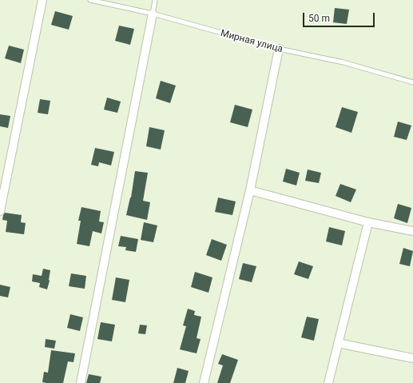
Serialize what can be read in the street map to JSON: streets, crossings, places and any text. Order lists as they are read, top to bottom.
{
  "streets": {
    "lane": ["Мирная улица"]
  },
  "scale_bar": "50 m"
}
